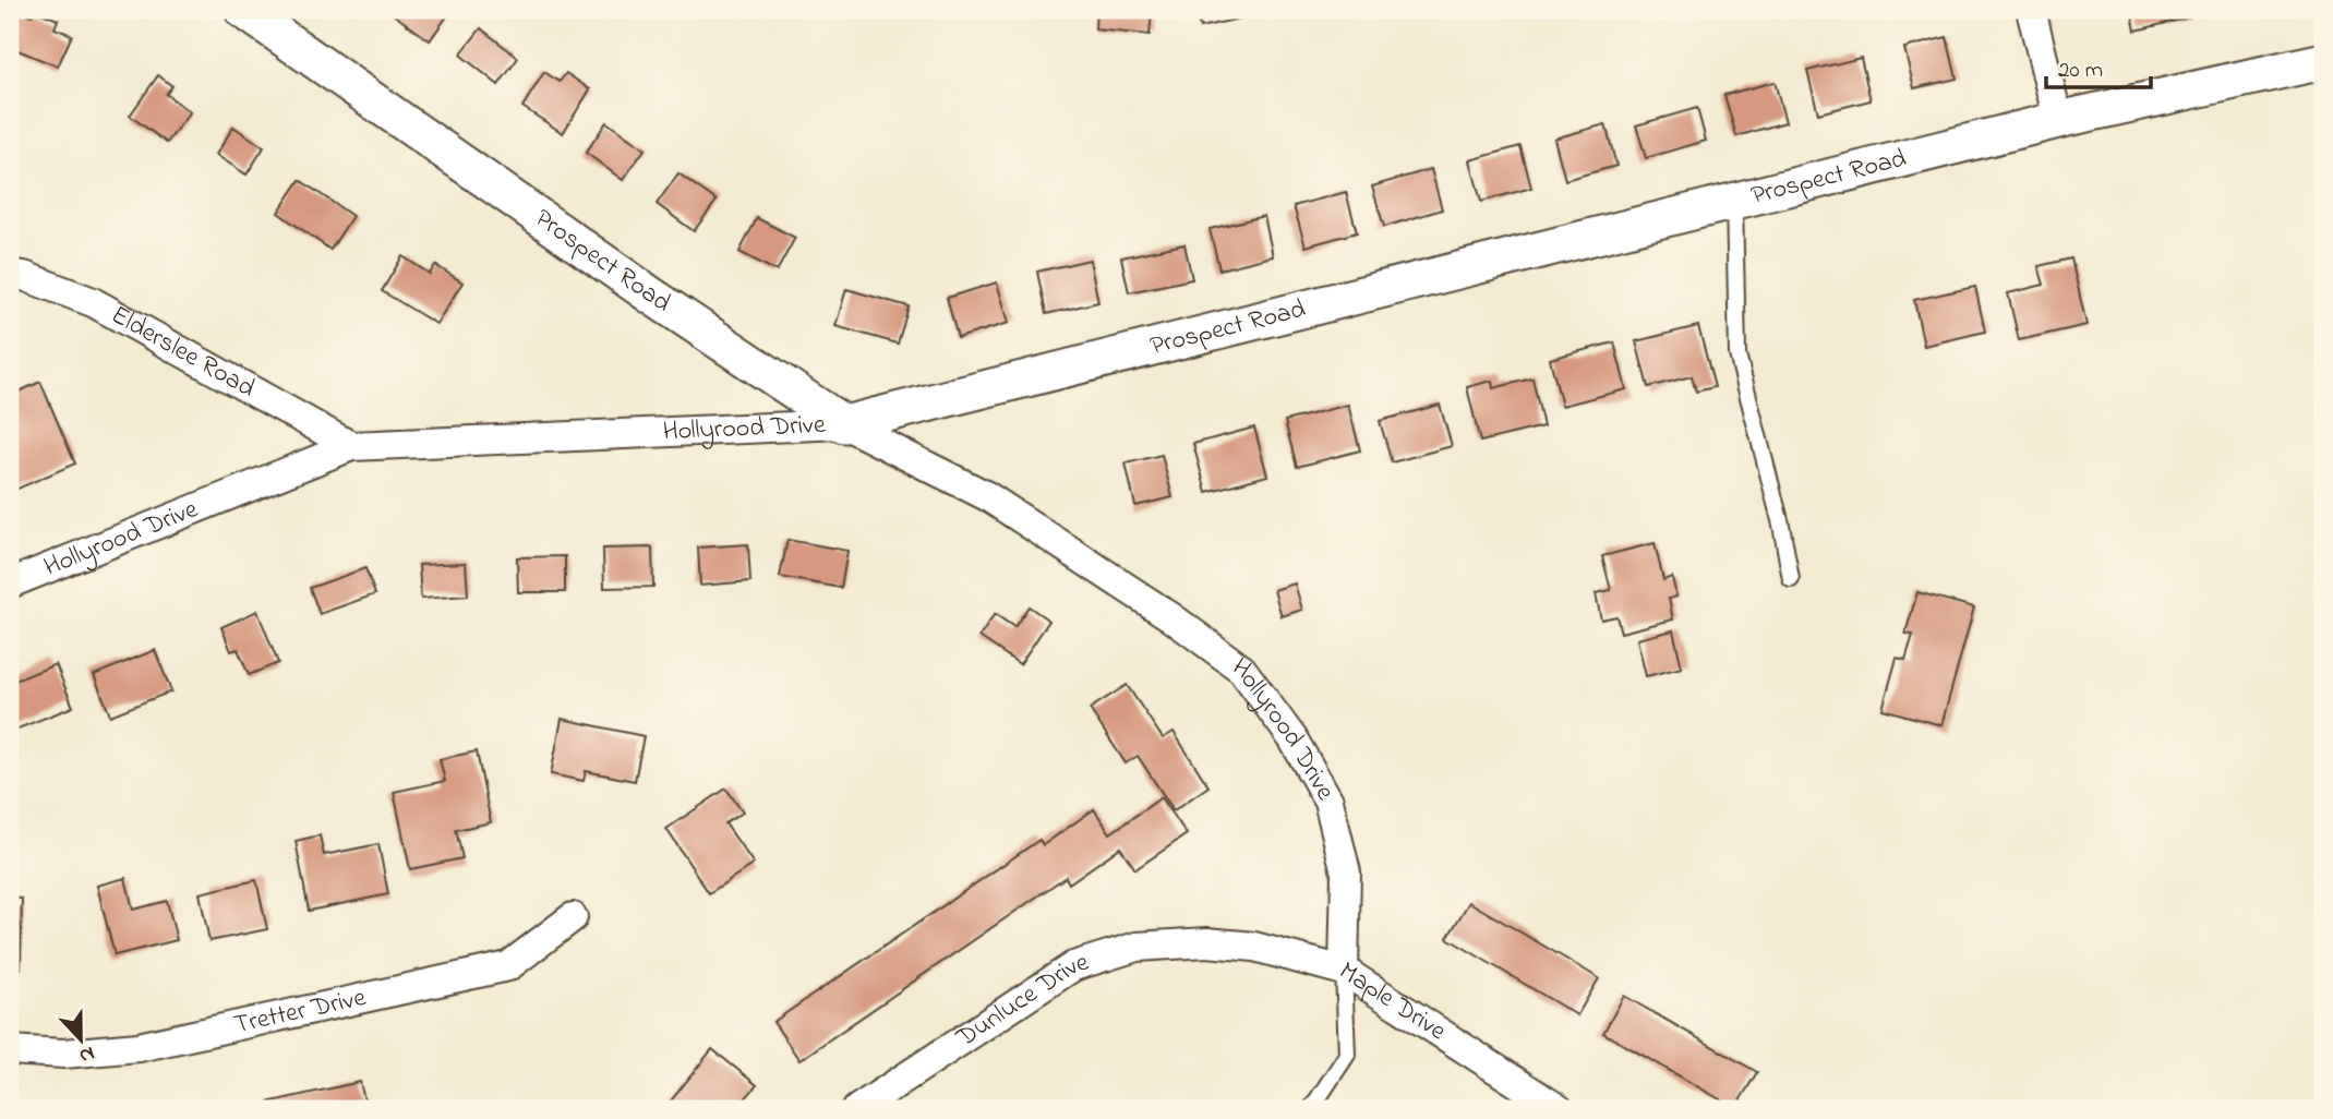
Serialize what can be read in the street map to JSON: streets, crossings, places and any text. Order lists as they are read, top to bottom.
{
  "streets": {
    "street": [
      "Prospect Road",
      "Elderslee Road",
      "Hollyrood Drive",
      "Dunluce Drive",
      "Maple Drive",
      "Tretter Drive"
    ]
  },
  "crossings": [
    ["Prospect Road", "Hollyrood Drive"],
    ["Elderslee Road", "Hollyrood Drive"],
    ["Hollyrood Drive", "Maple Drive"],
    ["Dunluce Drive", "Maple Drive"]
  ],
  "scale_bar": "20 m",
  "north": "bottom"
}
